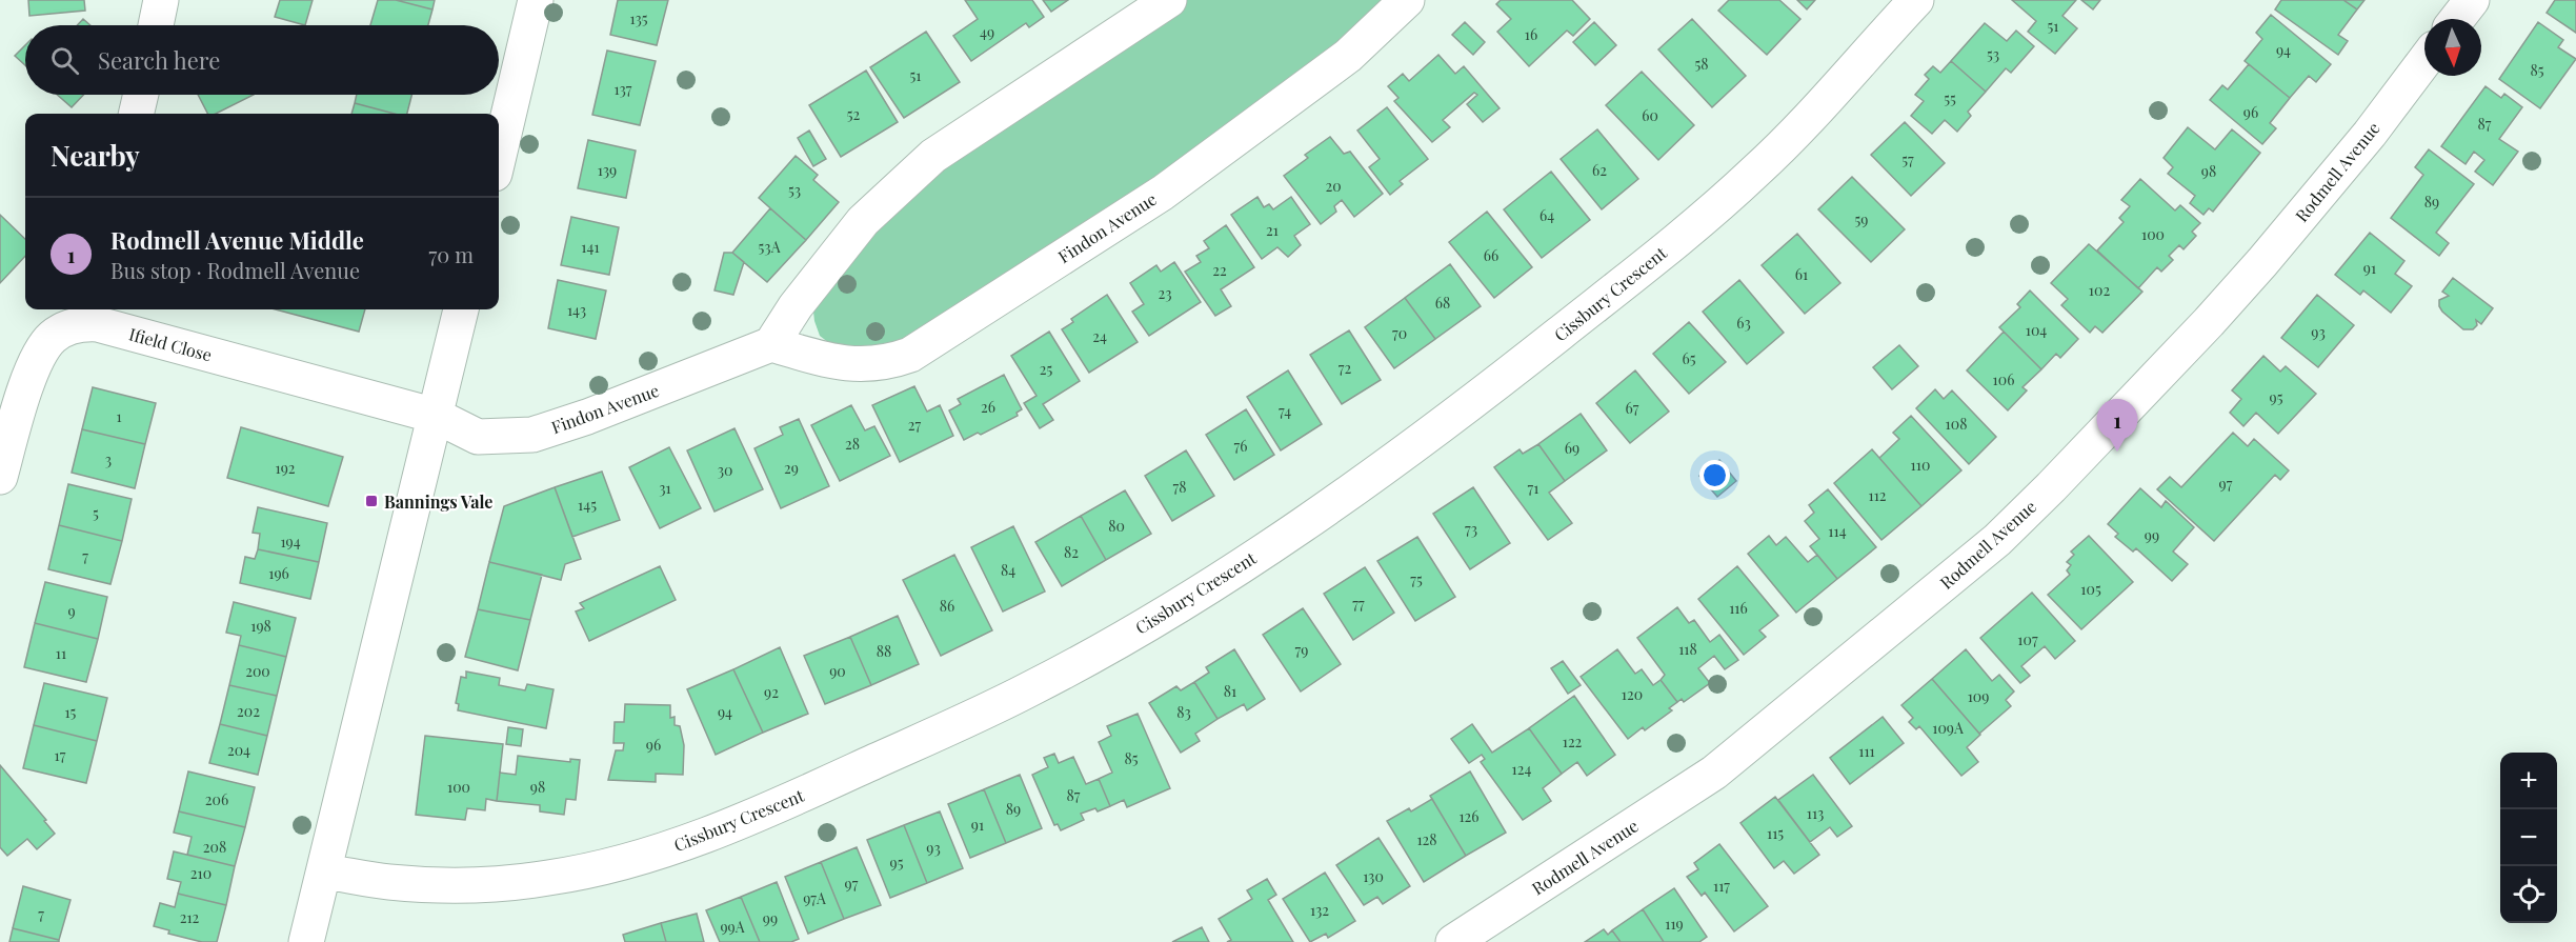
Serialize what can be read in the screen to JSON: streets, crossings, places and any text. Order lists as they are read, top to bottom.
{
  "streets": {
    "street": [
      "Rodmell Avenue",
      "Findon Avenue",
      "Cissbury Crescent",
      "Ifield Close"
    ]
  },
  "crossings": [
    ["Findon Avenue", "Ifield Close"]
  ],
  "places": {
    "transit": ["Bannings Vale"]
  },
  "house_numbers": [
    "135",
    "51",
    "49",
    "16",
    "94",
    "53",
    "58",
    "85",
    "51",
    "137",
    "55",
    "96",
    "52",
    "60",
    "87",
    "57",
    "139",
    "62",
    "98",
    "20",
    "53",
    "89",
    "64",
    "59",
    "21",
    "100",
    "141",
    "53A",
    "66",
    "91",
    "22",
    "61",
    "102",
    "23",
    "68",
    "143",
    "63",
    "104",
    "93",
    "70",
    "24",
    "65",
    "72",
    "25",
    "106",
    "95",
    "26",
    "67",
    "74",
    "1",
    "108",
    "27",
    "28",
    "76",
    "69",
    "3",
    "110",
    "192",
    "29",
    "30",
    "97",
    "78",
    "31",
    "71",
    "112",
    "145",
    "5",
    "80",
    "73",
    "114",
    "99",
    "194",
    "82",
    "7",
    "84",
    "196",
    "75",
    "105",
    "77",
    "86",
    "116",
    "9",
    "198",
    "107",
    "118",
    "79",
    "88",
    "11",
    "200",
    "90",
    "81",
    "92",
    "120",
    "109",
    "202",
    "15",
    "94",
    "83",
    "109A",
    "122",
    "96",
    "204",
    "111",
    "17",
    "85",
    "124",
    "100",
    "98",
    "87",
    "206",
    "89",
    "113",
    "126",
    "91",
    "115",
    "128",
    "208",
    "93",
    "95",
    "210",
    "130",
    "97",
    "117",
    "97A",
    "132",
    "7",
    "212",
    "99",
    "119",
    "99A"
  ],
  "north": "bottom",
  "page": {
    "search": "Search here",
    "heading": "Nearby",
    "list": [
      {
        "mark": "1",
        "name": "Rodmell Avenue Middle",
        "note": "Bus stop · Rodmell Avenue",
        "value": "70 m"
      }
    ],
    "pins": "1",
    "map_buttons": ["+", "−"]
  }
}
